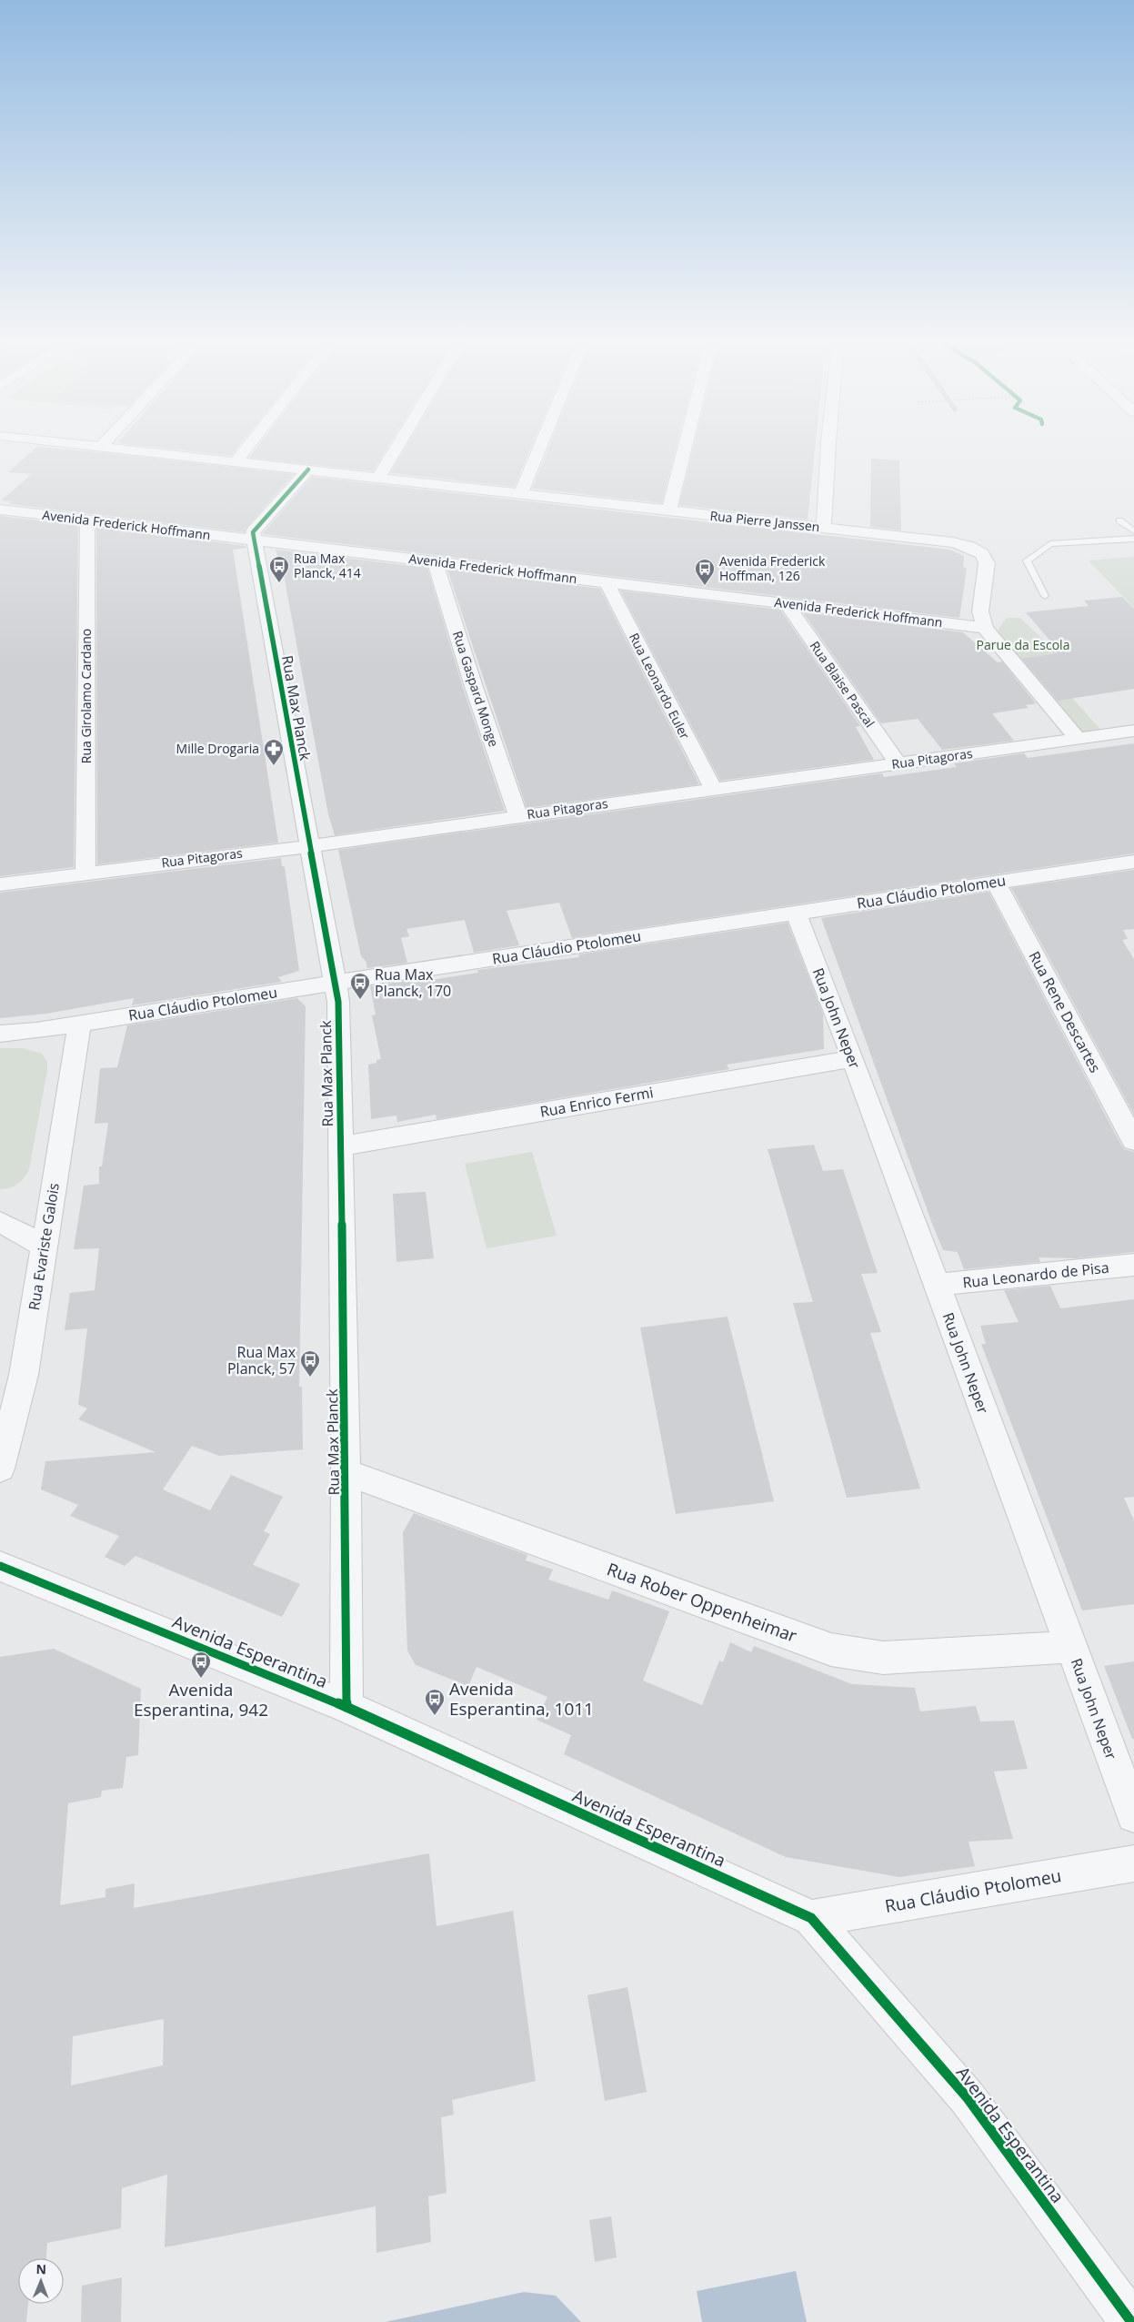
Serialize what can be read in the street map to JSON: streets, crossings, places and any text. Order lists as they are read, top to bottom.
{
  "streets": {
    "street": [
      "Rua Pierre Janssen",
      "Avenida Frederick Hoffmann",
      "Rua Blaise Pascal",
      "Rua Leonardo Euler",
      "Rua Gaspard Monge",
      "Rua Girolamo Cardano",
      "Rua Max Planck",
      "Rua Pitagoras",
      "Rua Cláudio Ptolomeu",
      "Rua Rene Descartes",
      "Rua John Neper",
      "Rua Enrico Fermi",
      "Rua Evariste Galois",
      "Rua Leonardo de Pisa",
      "Rua Rober Oppenheimar",
      "Avenida Esperantina"
    ]
  },
  "crossings": [
    ["Rua Pierre Janssen", "Avenida Frederick Hoffmann"],
    ["Avenida Frederick Hoffmann", "Rua Blaise Pascal"],
    ["Avenida Frederick Hoffmann", "Rua Leonardo Euler"],
    ["Avenida Frederick Hoffmann", "Rua Gaspard Monge"],
    ["Avenida Frederick Hoffmann", "Rua Girolamo Cardano"],
    ["Avenida Frederick Hoffmann", "Rua Max Planck"],
    ["Rua Blaise Pascal", "Rua Pitagoras"],
    ["Rua Leonardo Euler", "Rua Pitagoras"],
    ["Rua Gaspard Monge", "Rua Pitagoras"],
    ["Rua Girolamo Cardano", "Rua Pitagoras"],
    ["Rua Max Planck", "Rua Pitagoras"],
    ["Rua Max Planck", "Rua Cláudio Ptolomeu"],
    ["Rua Max Planck", "Rua Enrico Fermi"],
    ["Rua Max Planck", "Rua Rober Oppenheimar"],
    ["Rua Max Planck", "Avenida Esperantina"],
    ["Rua Cláudio Ptolomeu", "Rua Rene Descartes"],
    ["Rua Cláudio Ptolomeu", "Rua John Neper"],
    ["Rua Cláudio Ptolomeu", "Rua Evariste Galois"],
    ["Rua Cláudio Ptolomeu", "Avenida Esperantina"],
    ["Rua John Neper", "Rua Enrico Fermi"],
    ["Rua John Neper", "Rua Leonardo de Pisa"],
    ["Rua John Neper", "Rua Rober Oppenheimar"]
  ],
  "parks": ["Parue da Escola"],
  "places": {
    "bus stop": [
      "Rua Max Planck, 414",
      "Avenida Frederick Hoffman, 126",
      "Rua Max Planck, 170",
      "Rua Max Planck, 57",
      "Avenida Esperantina, 942",
      "Avenida Esperantina, 1011"
    ],
    "pharmacy": ["Mille Drogaria"]
  },
  "north": "top"
}
